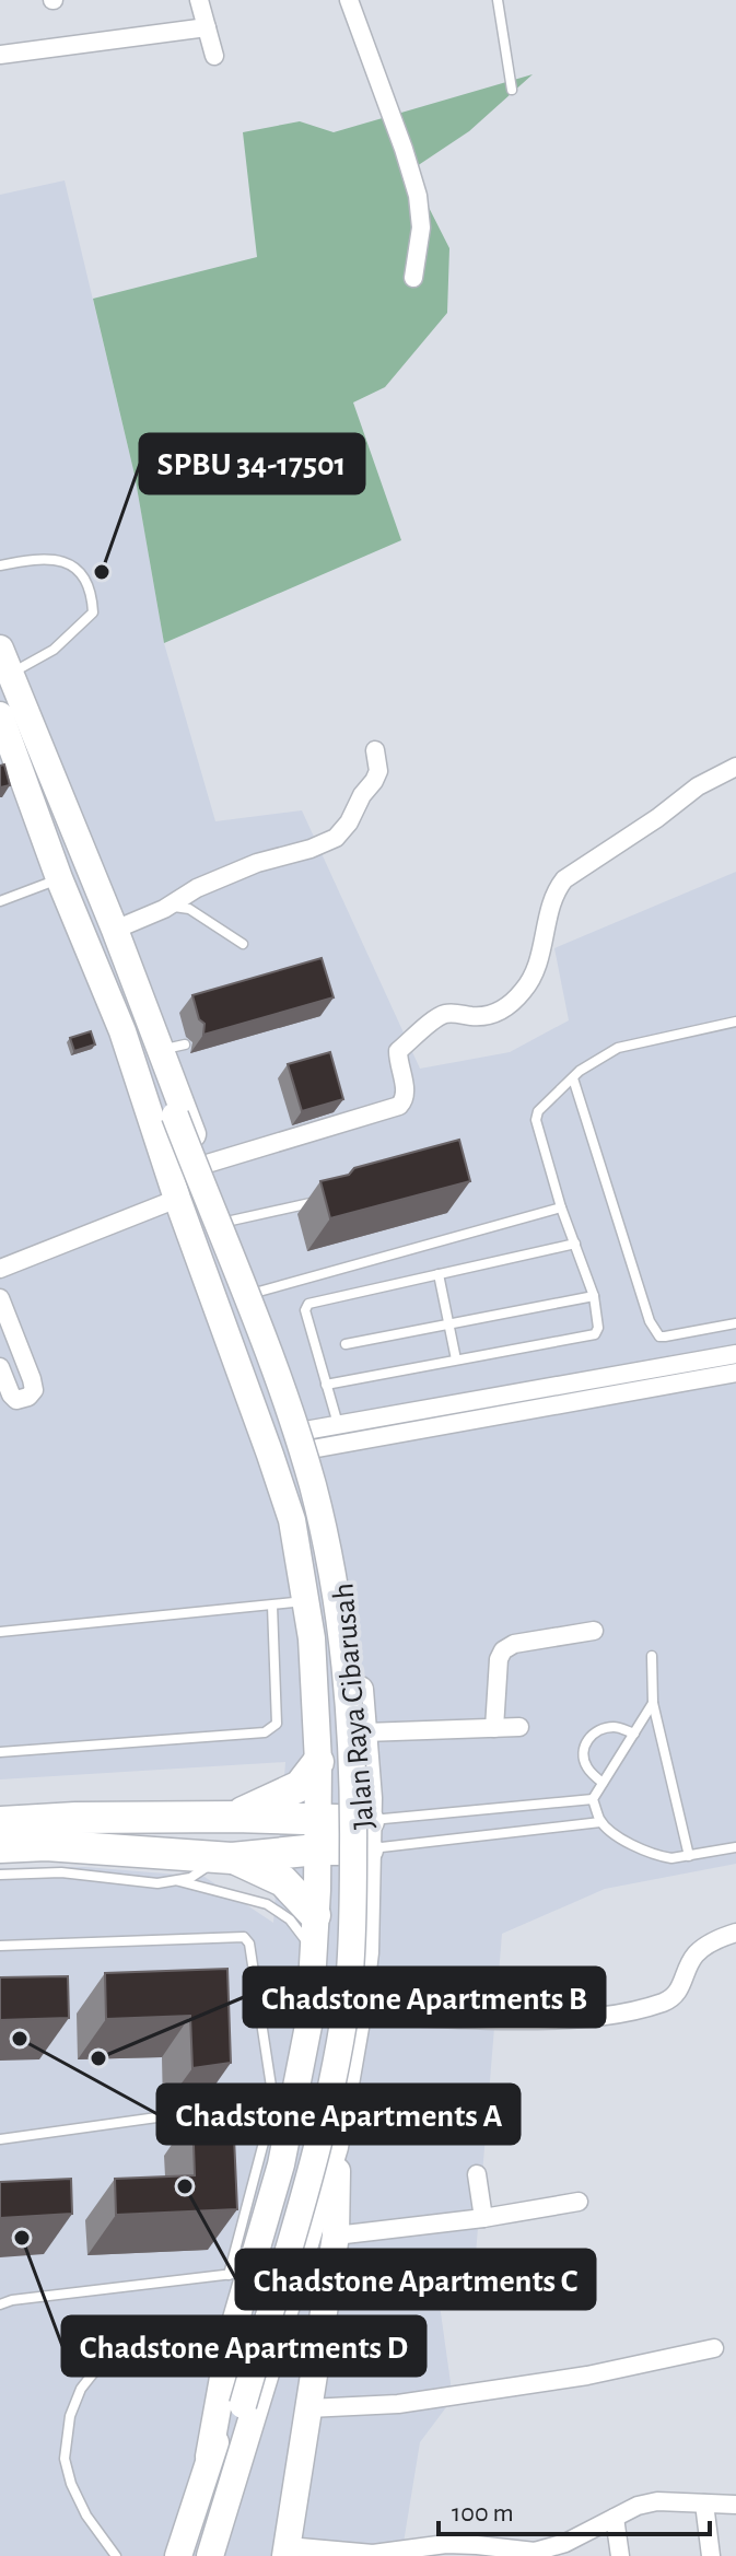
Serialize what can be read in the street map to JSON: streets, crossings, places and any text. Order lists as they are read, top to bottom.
{
  "streets": {
    "main road": ["Jalan Raya Cibarusah"]
  },
  "places": [
    "SPBU 34-17501",
    "Chadstone Apartments A",
    "Chadstone Apartments B",
    "Chadstone Apartments C",
    "Chadstone Apartments D"
  ],
  "scale_bar": "100 m"
}
